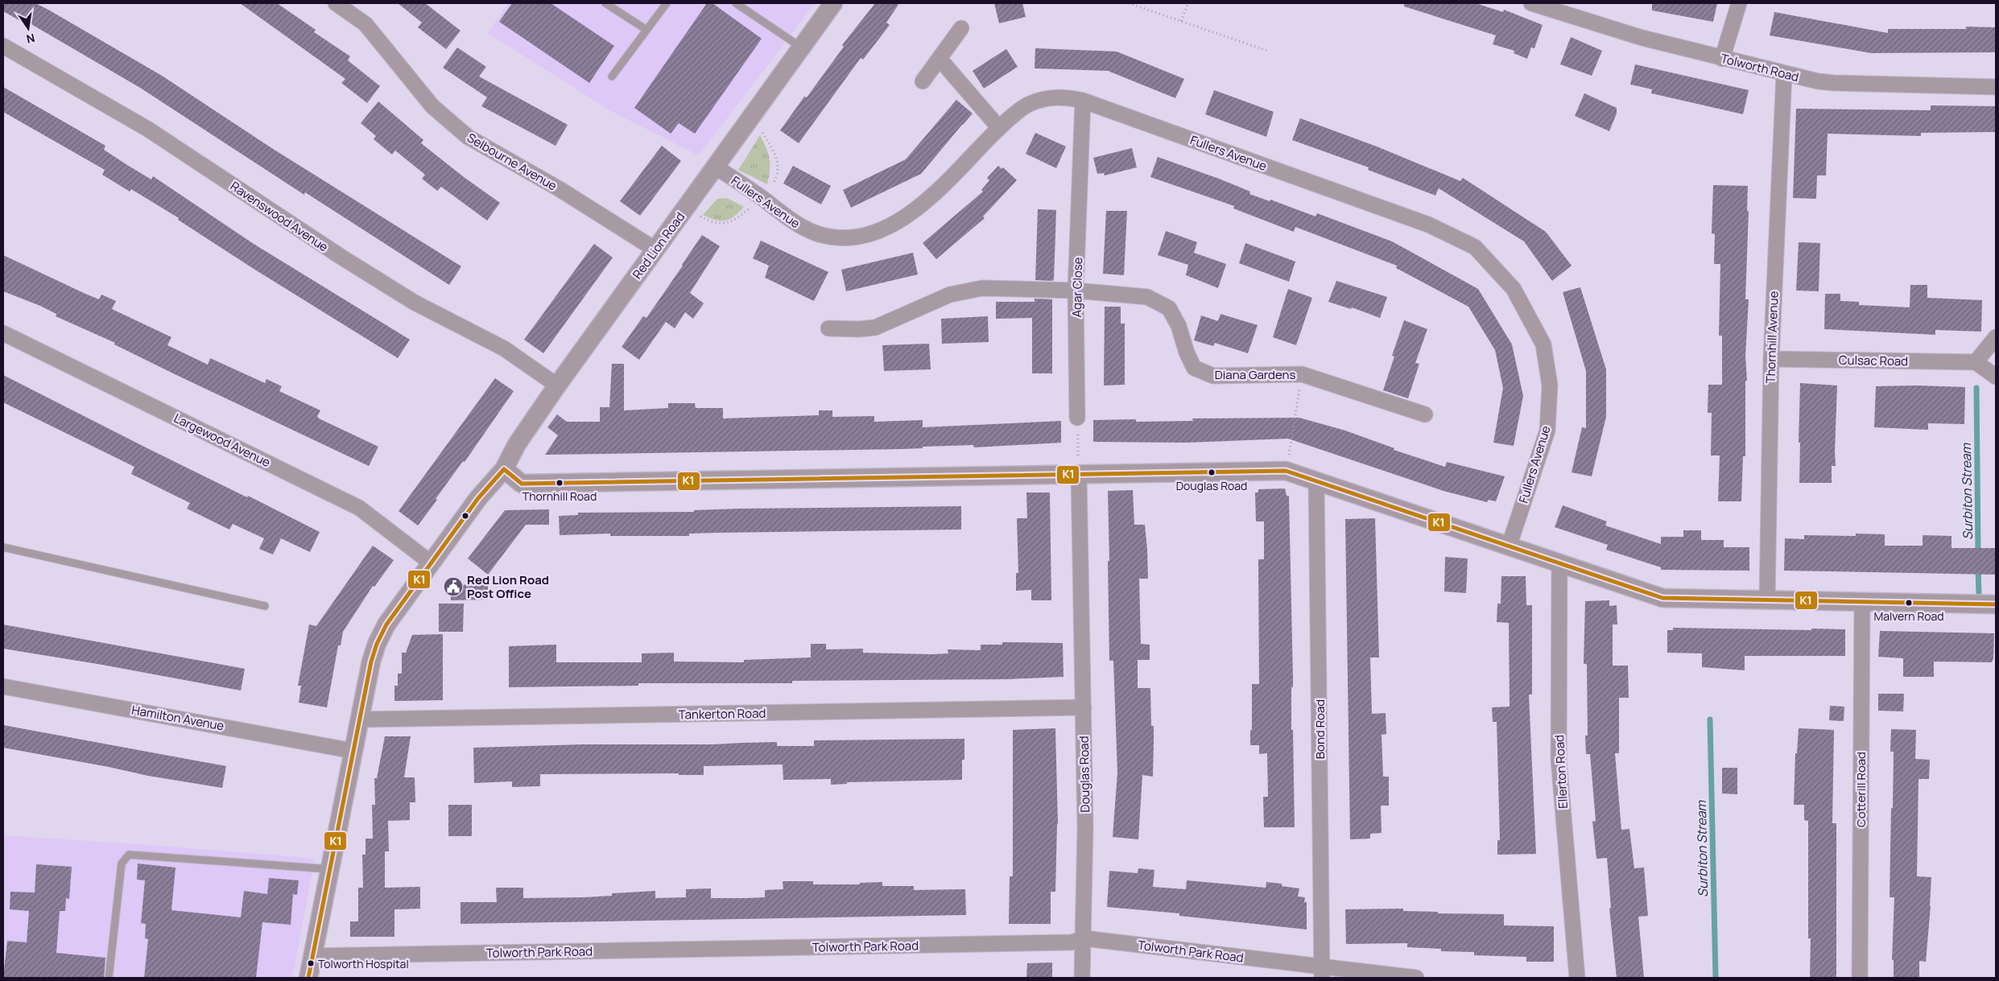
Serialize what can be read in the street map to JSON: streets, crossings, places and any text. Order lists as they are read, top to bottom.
{
  "streets": {
    "street": [
      "Tolworth Road",
      "Fullers Avenue",
      "Selbourne Avenue",
      "Ravenswood Avenue",
      "Red Lion Road",
      "Agar Close",
      "Thornhill Avenue",
      "Culsac Road",
      "Diana Gardens",
      "Largewood Avenue",
      "Tankerton Road",
      "Hamilton Avenue",
      "Bond Road",
      "Ellerton Road",
      "Douglas Road",
      "Cotterill Road",
      "Tolworth Park Road"
    ]
  },
  "crossings": [
    ["Tolworth Road", "Thornhill Avenue"],
    ["Fullers Avenue", "Red Lion Road"],
    ["Fullers Avenue", "Agar Close"],
    ["Selbourne Avenue", "Red Lion Road"],
    ["Ravenswood Avenue", "Red Lion Road"],
    ["Red Lion Road", "Largewood Avenue"],
    ["Red Lion Road", "Tankerton Road"],
    ["Red Lion Road", "Hamilton Avenue"],
    ["Red Lion Road", "Tolworth Park Road"],
    ["Agar Close", "Diana Gardens"],
    ["Thornhill Avenue", "Culsac Road"],
    ["Tankerton Road", "Douglas Road"],
    ["Bond Road", "Tolworth Park Road"],
    ["Douglas Road", "Tolworth Park Road"]
  ],
  "water": ["Surbiton Stream"],
  "places": {
    "other": [
      "Douglas Road",
      "Thornhill Road",
      "Malvern Road",
      "Tolworth Hospital"
    ],
    "public building": ["Red Lion Road Post Office"]
  },
  "lines": ["transit line K1"],
  "north": "bottom"
}
